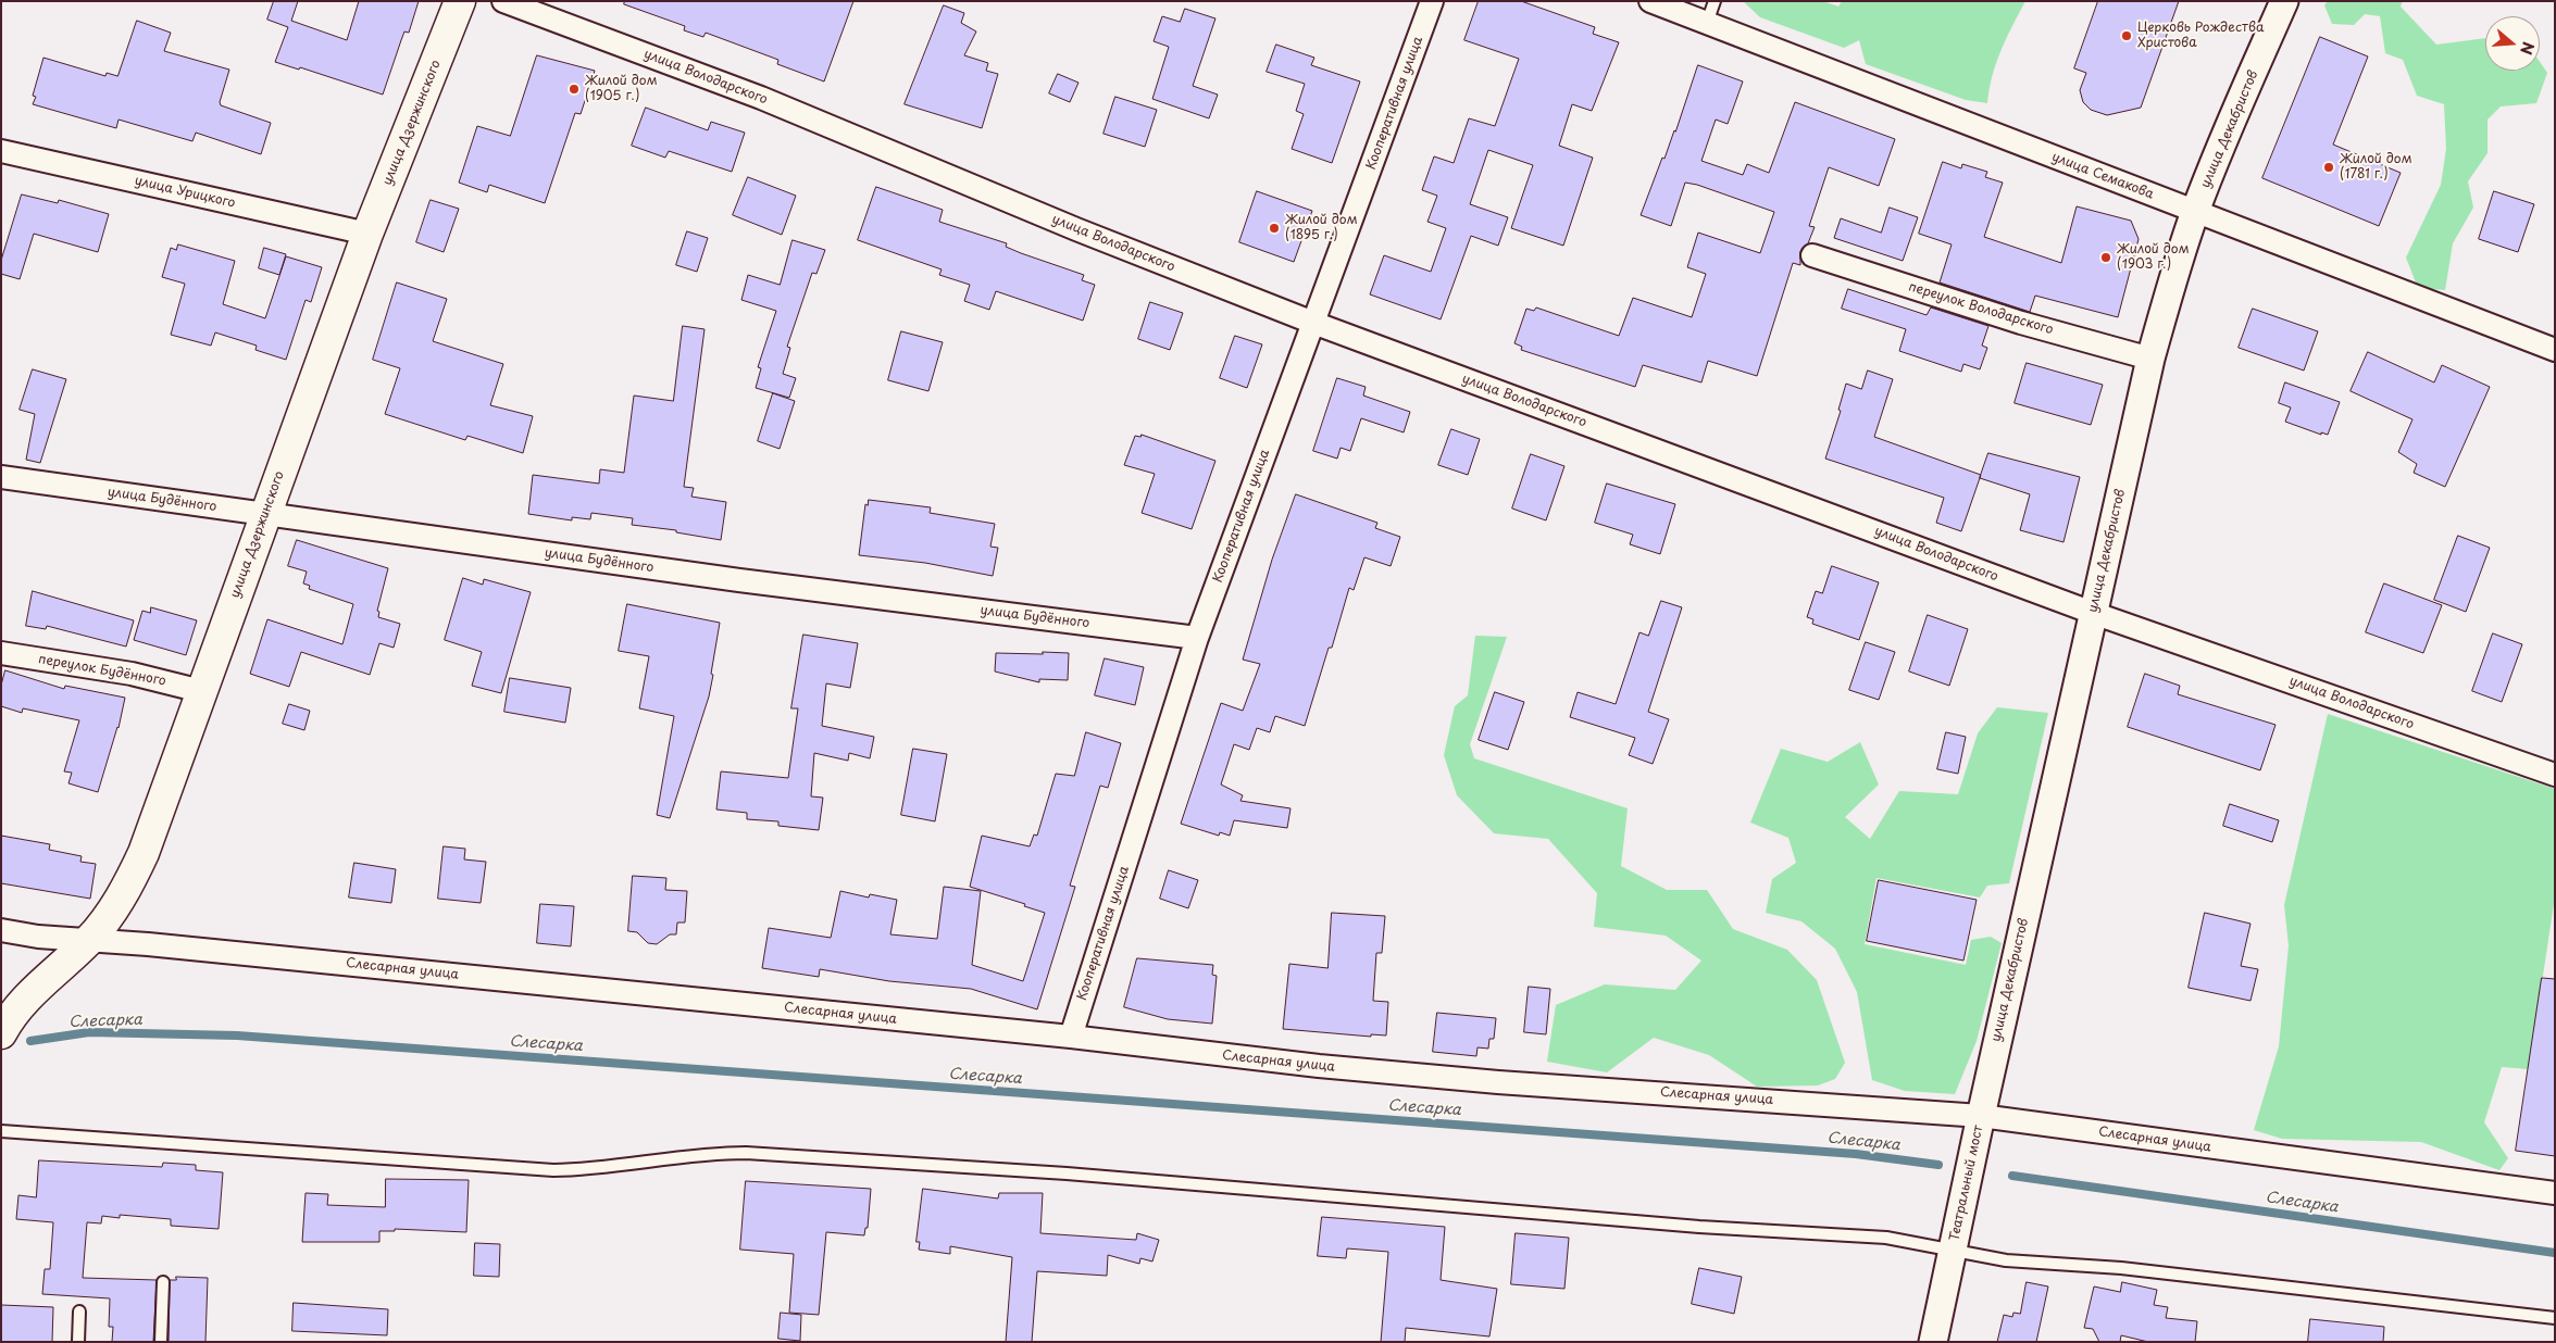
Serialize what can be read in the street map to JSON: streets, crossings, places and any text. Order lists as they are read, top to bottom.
{
  "streets": {
    "main road": ["улица Дзержинского"],
    "street": [
      "улица Володарского",
      "Кооперативная улица",
      "улица Декабристов",
      "улица Семакова",
      "улица Урицкого",
      "переулок Володарского",
      "улица Будённого",
      "переулок Будённого",
      "Слесарная улица",
      "Театральный мост"
    ]
  },
  "crossings": [
    ["улица Володарского", "Кооперативная улица"],
    ["улица Володарского", "улица Декабристов"],
    ["Кооперативная улица", "улица Будённого"],
    ["Кооперативная улица", "Слесарная улица"],
    ["улица Дзержинского", "улица Урицкого"],
    ["улица Дзержинского", "улица Будённого"],
    ["улица Дзержинского", "переулок Будённого"],
    ["улица Дзержинского", "Слесарная улица"],
    ["улица Декабристов", "улица Семакова"],
    ["улица Декабристов", "переулок Володарского"],
    ["улица Декабристов", "Слесарная улица"],
    ["улица Декабристов", "Театральный мост"],
    ["Слесарная улица", "Театральный мост"]
  ],
  "water": ["Слесарка"],
  "places": [
    "Церковь Рождества Христова",
    "Жилой дом (1905 г.)",
    "Жилой дом (1781 г.)",
    "Жилой дом (1895 г.)",
    "Жилой дом (1903 г.)"
  ],
  "north": "right"
}
